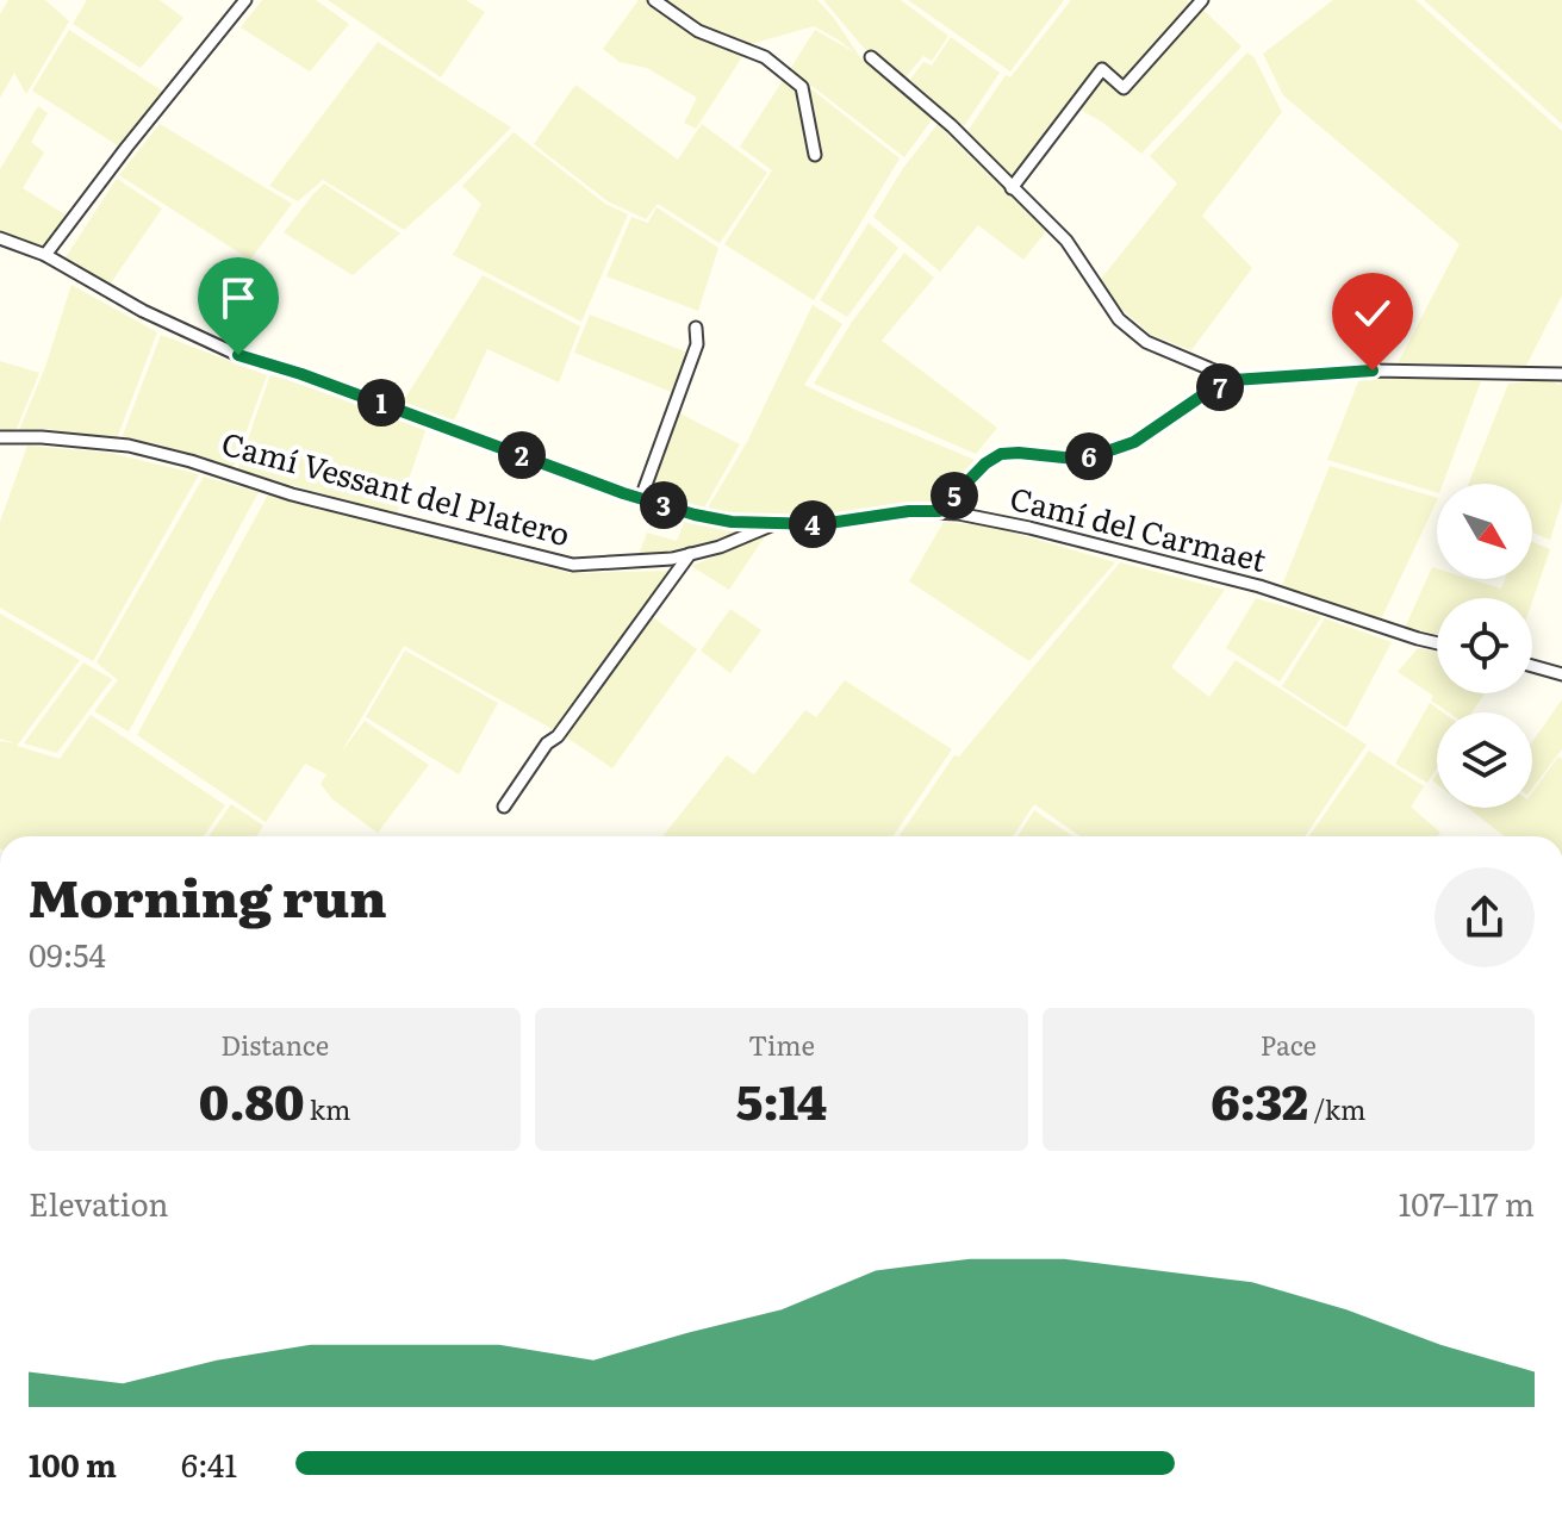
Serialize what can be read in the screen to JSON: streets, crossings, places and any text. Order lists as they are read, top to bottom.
{
  "streets": {
    "street": ["Camí Vessant del Platero", "Camí del Carmaet"]
  },
  "crossings": [
    ["Camí Vessant del Platero", "Camí del Carmaet"]
  ],
  "north": "bottom right",
  "page": {
    "pins": [
      "7",
      "1",
      "2",
      "6",
      "5",
      "3",
      "4"
    ],
    "heading": ["Morning run", "09:54"],
    "stats": [
      ["Distance", "0.80 km"],
      ["Time", "5:14"],
      ["Pace", "6:32 /km"]
    ],
    "chart": ["Elevation", "107–117 m"],
    "list": [
      {
        "name": "100 m",
        "note": "6:41"
      }
    ]
  }
}
